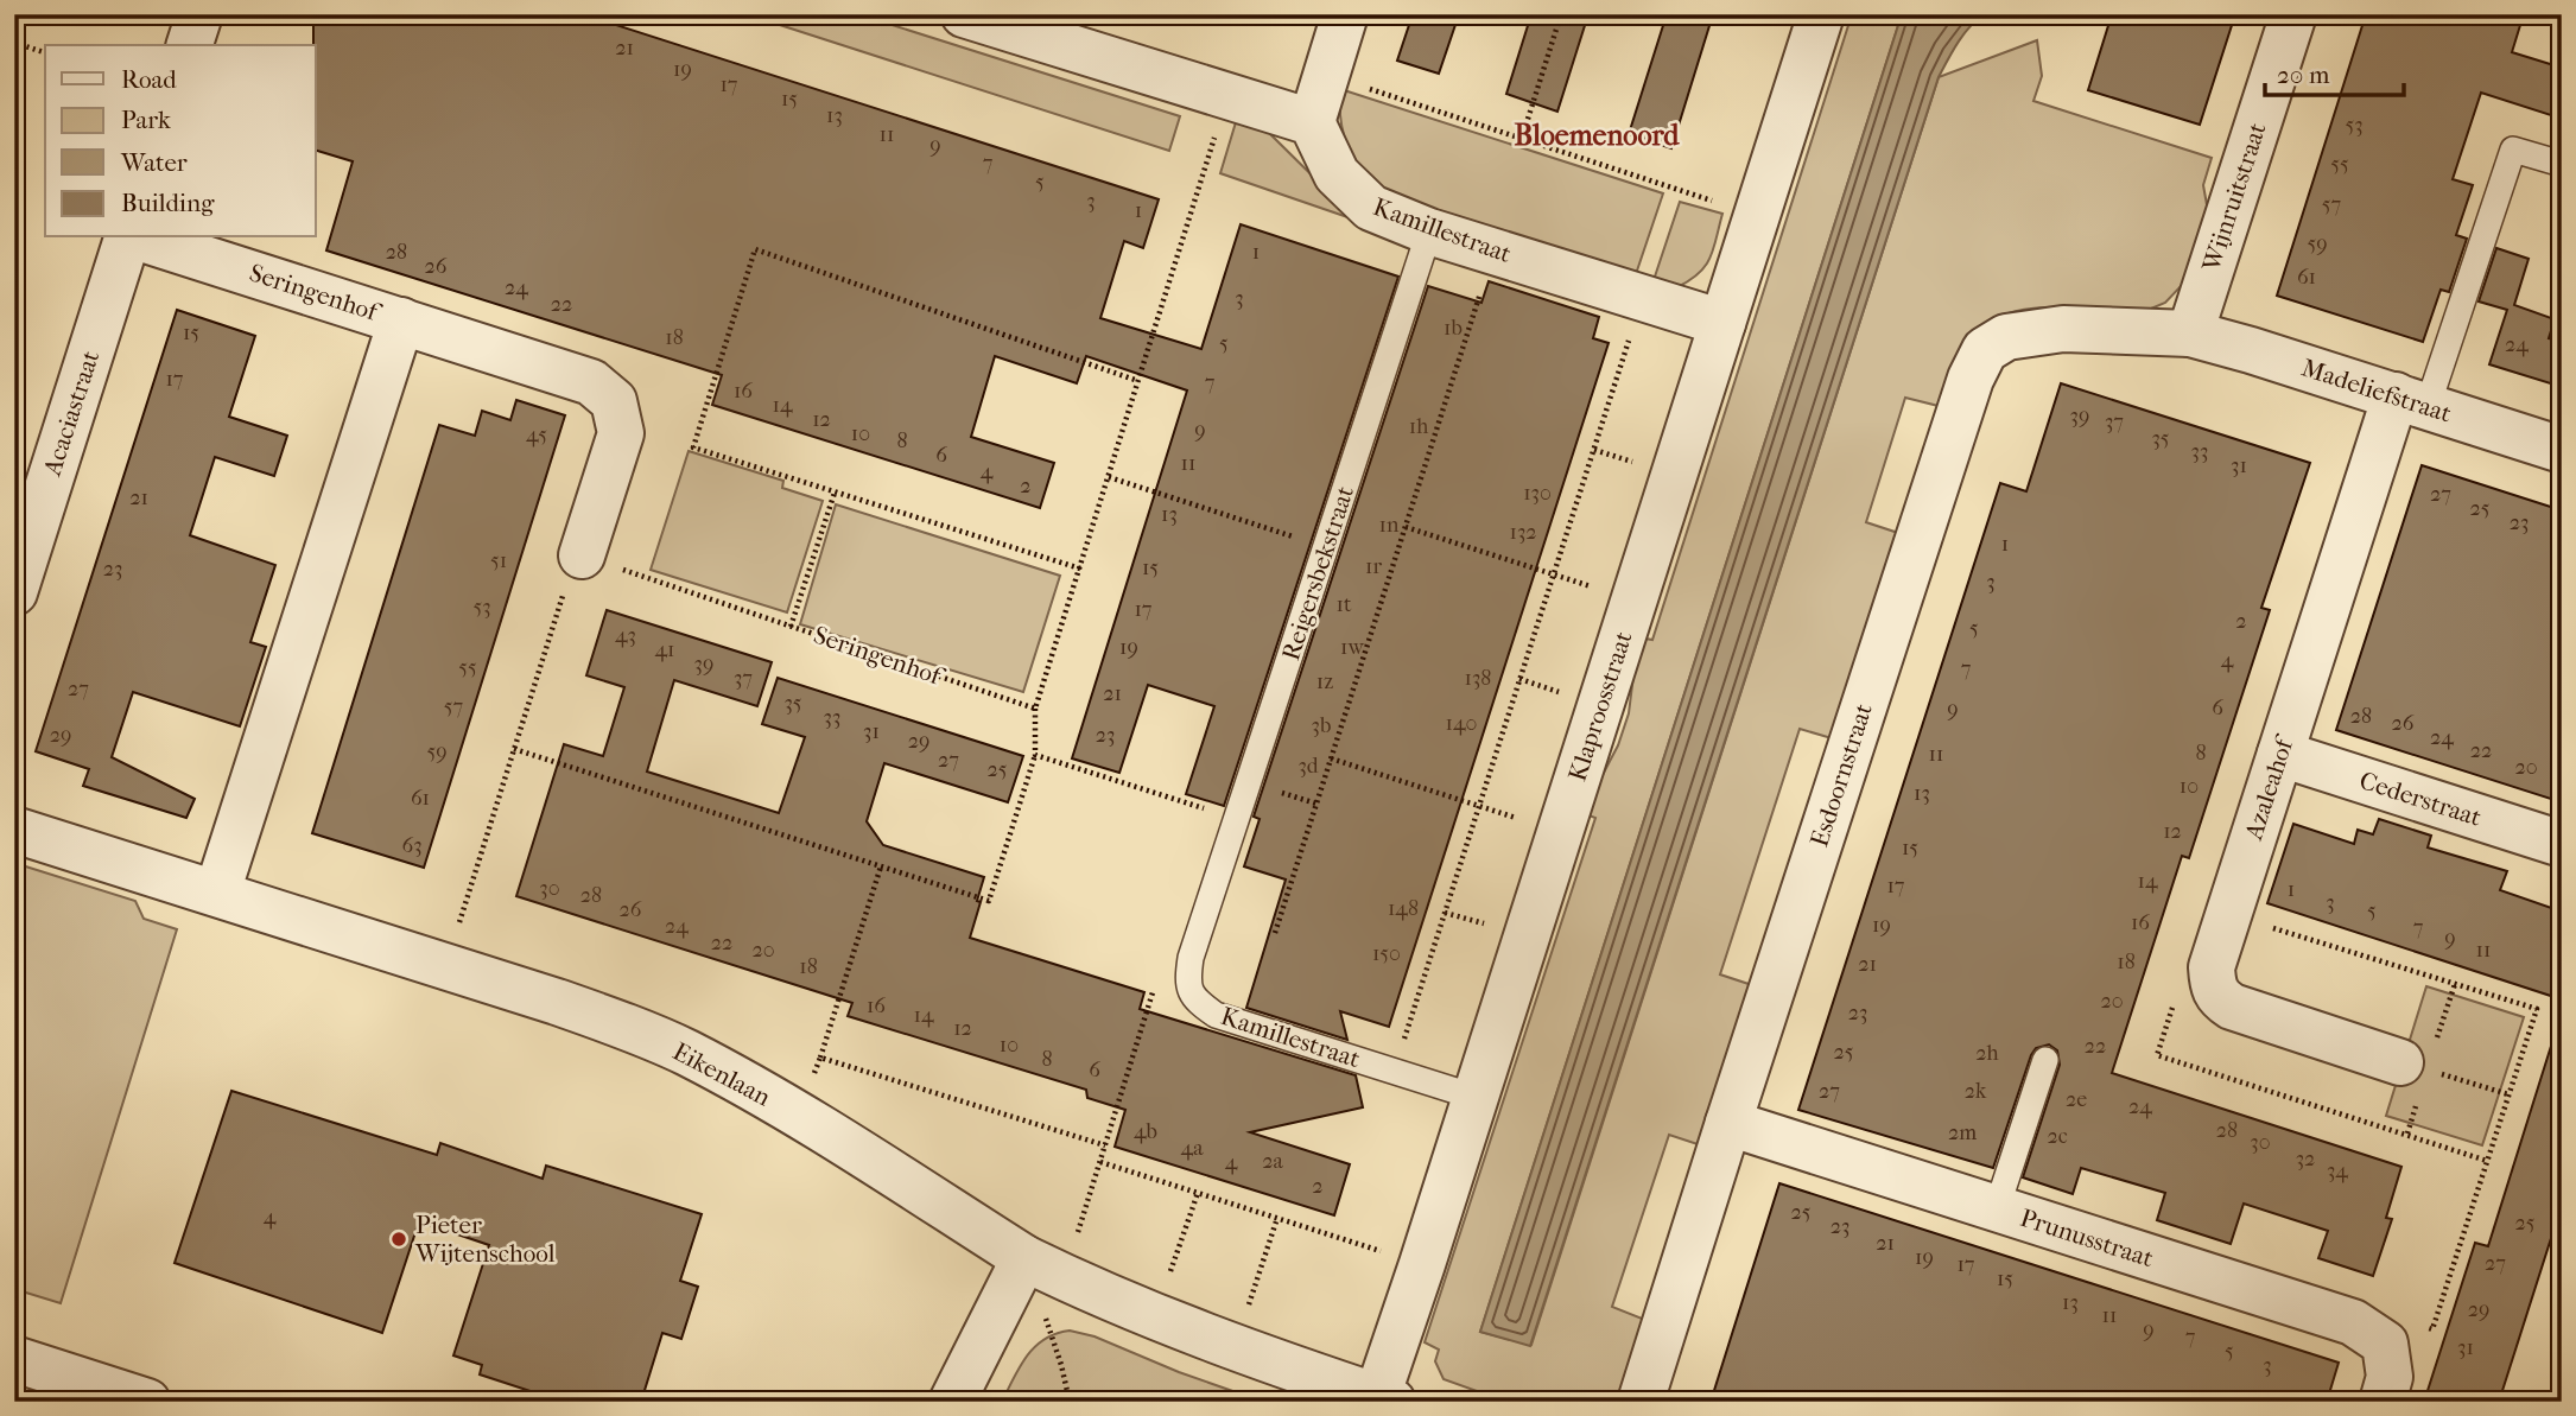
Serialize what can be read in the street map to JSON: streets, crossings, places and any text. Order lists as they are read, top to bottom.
{
  "streets": {
    "street": [
      "Wijnruitstraat",
      "Kamillestraat",
      "Seringenhof",
      "Madeliefstraat",
      "Acaciastraat",
      "Klaproosstraat",
      "Esdoornstraat",
      "Azaleahof",
      "Cederstraat",
      "Eikenlaan",
      "Prunusstraat"
    ],
    "lane": ["Reigersbekstraat"]
  },
  "crossings": [
    ["Wijnruitstraat", "Madeliefstraat"],
    ["Wijnruitstraat", "Esdoornstraat"],
    ["Kamillestraat", "Reigersbekstraat"],
    ["Kamillestraat", "Klaproosstraat"],
    ["Seringenhof", "Eikenlaan"],
    ["Madeliefstraat", "Esdoornstraat"],
    ["Madeliefstraat", "Azaleahof"],
    ["Klaproosstraat", "Eikenlaan"],
    ["Esdoornstraat", "Prunusstraat"],
    ["Azaleahof", "Cederstraat"]
  ],
  "districts": ["Bloemenoord"],
  "places": ["Pieter Wijtenschool"],
  "house_numbers": [
    "21",
    "19",
    "17",
    "15",
    "13",
    "53",
    "11",
    "9",
    "7",
    "55",
    "5",
    "3",
    "57",
    "1",
    "59",
    "28",
    "1",
    "26",
    "61",
    "24",
    "3",
    "22",
    "1b",
    "15",
    "18",
    "5",
    "24",
    "17",
    "7",
    "16",
    "14",
    "39",
    "12",
    "37",
    "1h",
    "9",
    "10",
    "45",
    "35",
    "8",
    "33",
    "6",
    "11",
    "31",
    "4",
    "2",
    "130",
    "27",
    "21",
    "25",
    "13",
    "23",
    "1n",
    "132",
    "1",
    "51",
    "1r",
    "15",
    "23",
    "3",
    "1t",
    "53",
    "17",
    "2",
    "5",
    "43",
    "19",
    "1w",
    "41",
    "4",
    "39",
    "55",
    "7",
    "37",
    "138",
    "1z",
    "27",
    "21",
    "35",
    "57",
    "6",
    "9",
    "28",
    "33",
    "140",
    "26",
    "3b",
    "31",
    "29",
    "23",
    "24",
    "29",
    "22",
    "59",
    "8",
    "11",
    "27",
    "3d",
    "20",
    "25",
    "10",
    "13",
    "61",
    "12",
    "63",
    "15",
    "14",
    "17",
    "30",
    "1",
    "28",
    "3",
    "148",
    "26",
    "5",
    "16",
    "19",
    "24",
    "7",
    "9",
    "22",
    "20",
    "11",
    "150",
    "18",
    "21",
    "18",
    "20",
    "16",
    "23",
    "14",
    "12",
    "10",
    "22",
    "25",
    "2h",
    "8",
    "6",
    "27",
    "2k",
    "2e",
    "24",
    "28",
    "4b",
    "2m",
    "2c",
    "30",
    "4a",
    "32",
    "2a",
    "4",
    "34",
    "2",
    "25",
    "4",
    "25",
    "23",
    "21",
    "19",
    "27",
    "17",
    "15",
    "13",
    "29",
    "11",
    "9",
    "7",
    "31",
    "5",
    "3"
  ],
  "legend": [
    "Road",
    "Park",
    "Water",
    "Building"
  ],
  "scale_bar": "20 m"
}
